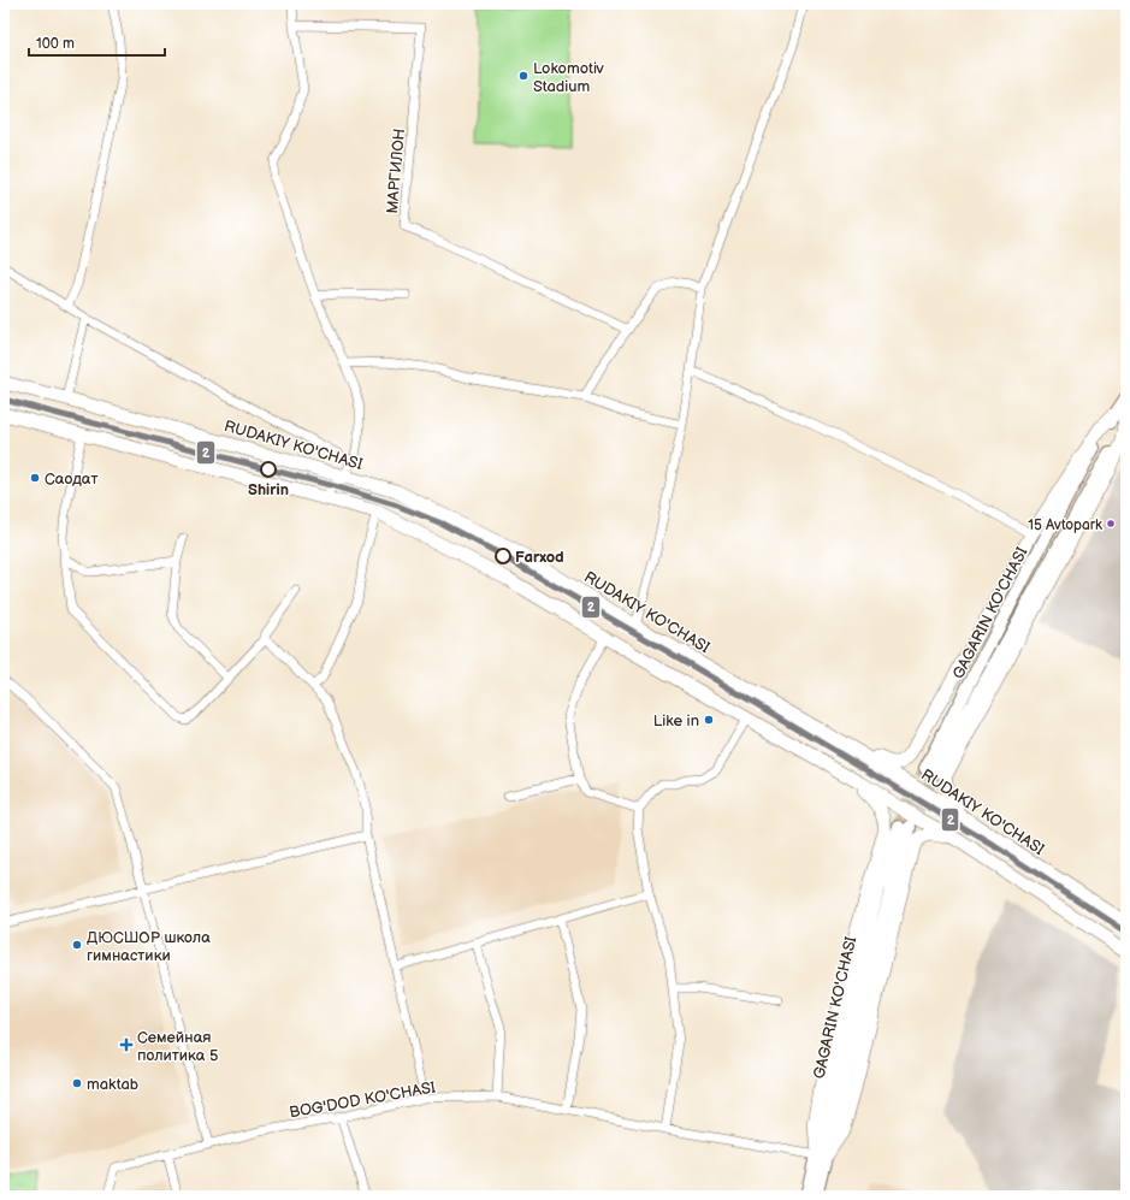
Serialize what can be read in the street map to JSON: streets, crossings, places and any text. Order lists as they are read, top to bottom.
{
  "streets": {
    "main road": ["RUDAKIY KO'CHASI", "GAGARIN KO'CHASI"],
    "street": ["МАРГИЛОН", "BOG'DOD KO'CHASI"]
  },
  "crossings": [
    ["GAGARIN KO'CHASI", "BOG'DOD KO'CHASI"]
  ],
  "places": {
    "other": [
      "Lokomotiv Stadium",
      "Shirin",
      "Саодат",
      "15 Avtopark",
      "Farxod",
      "Like in",
      "ДЮСШОР школа гимнастики",
      "maktab"
    ],
    "health": ["Семейная политика 5"]
  },
  "lines": ["transit line 2"],
  "scale_bar": "100 m"
}
